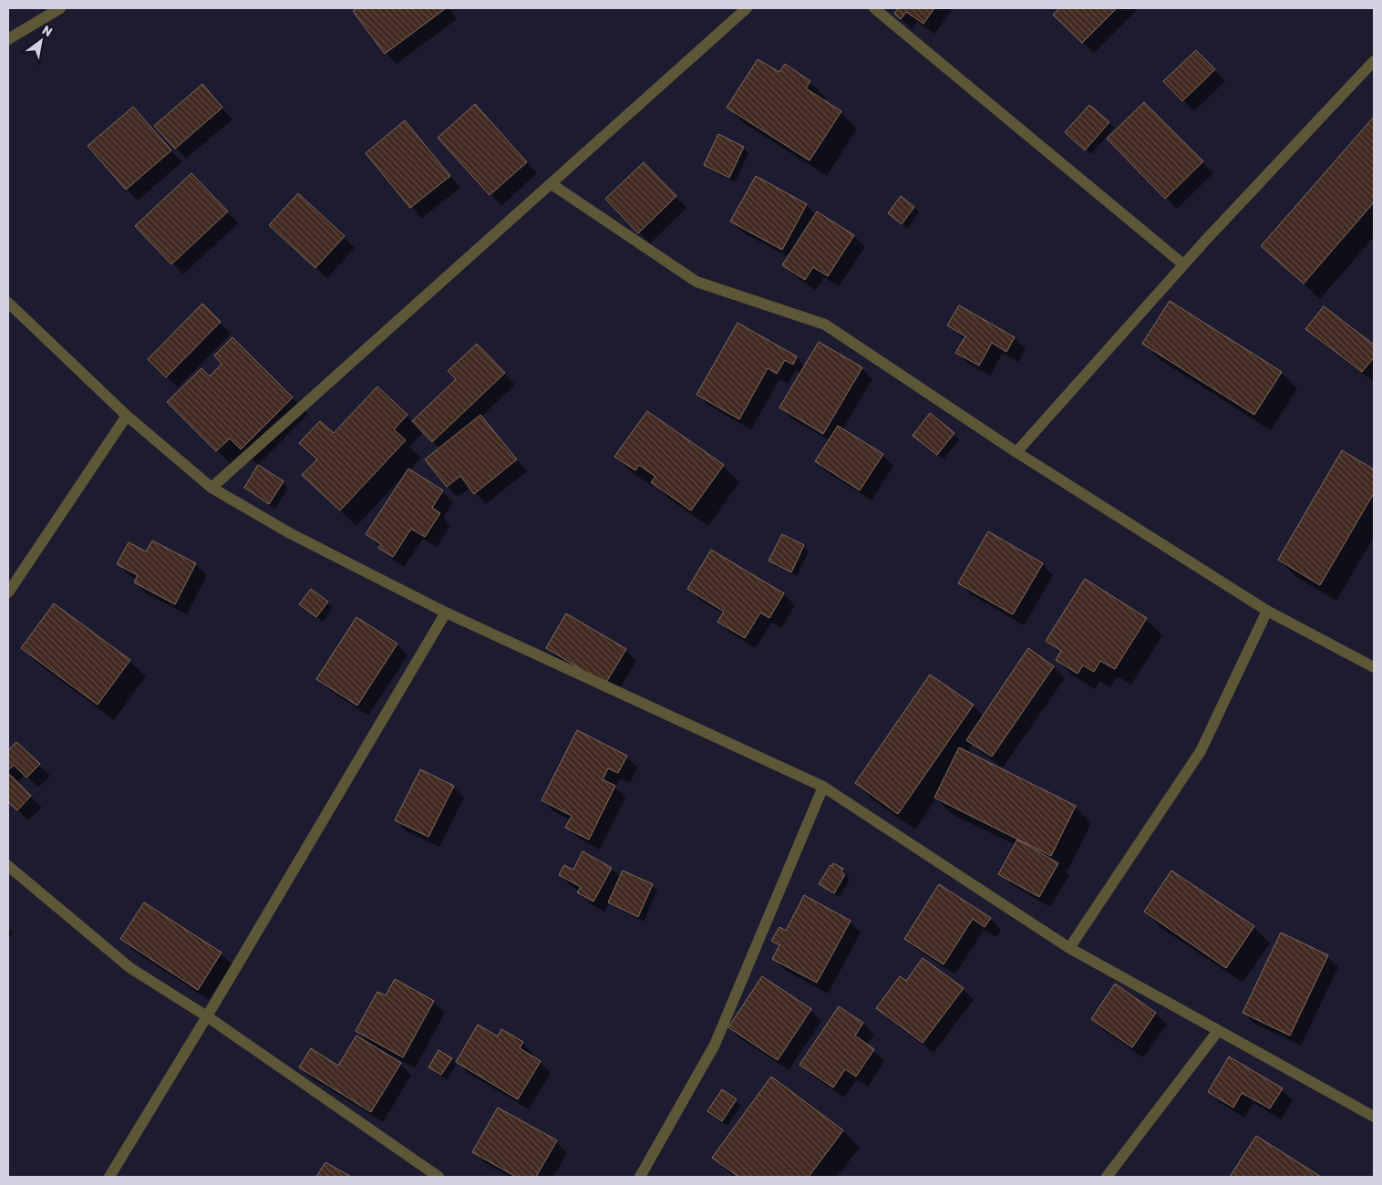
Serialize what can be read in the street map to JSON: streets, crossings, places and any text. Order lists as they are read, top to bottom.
{
  "north": "top right"
}
